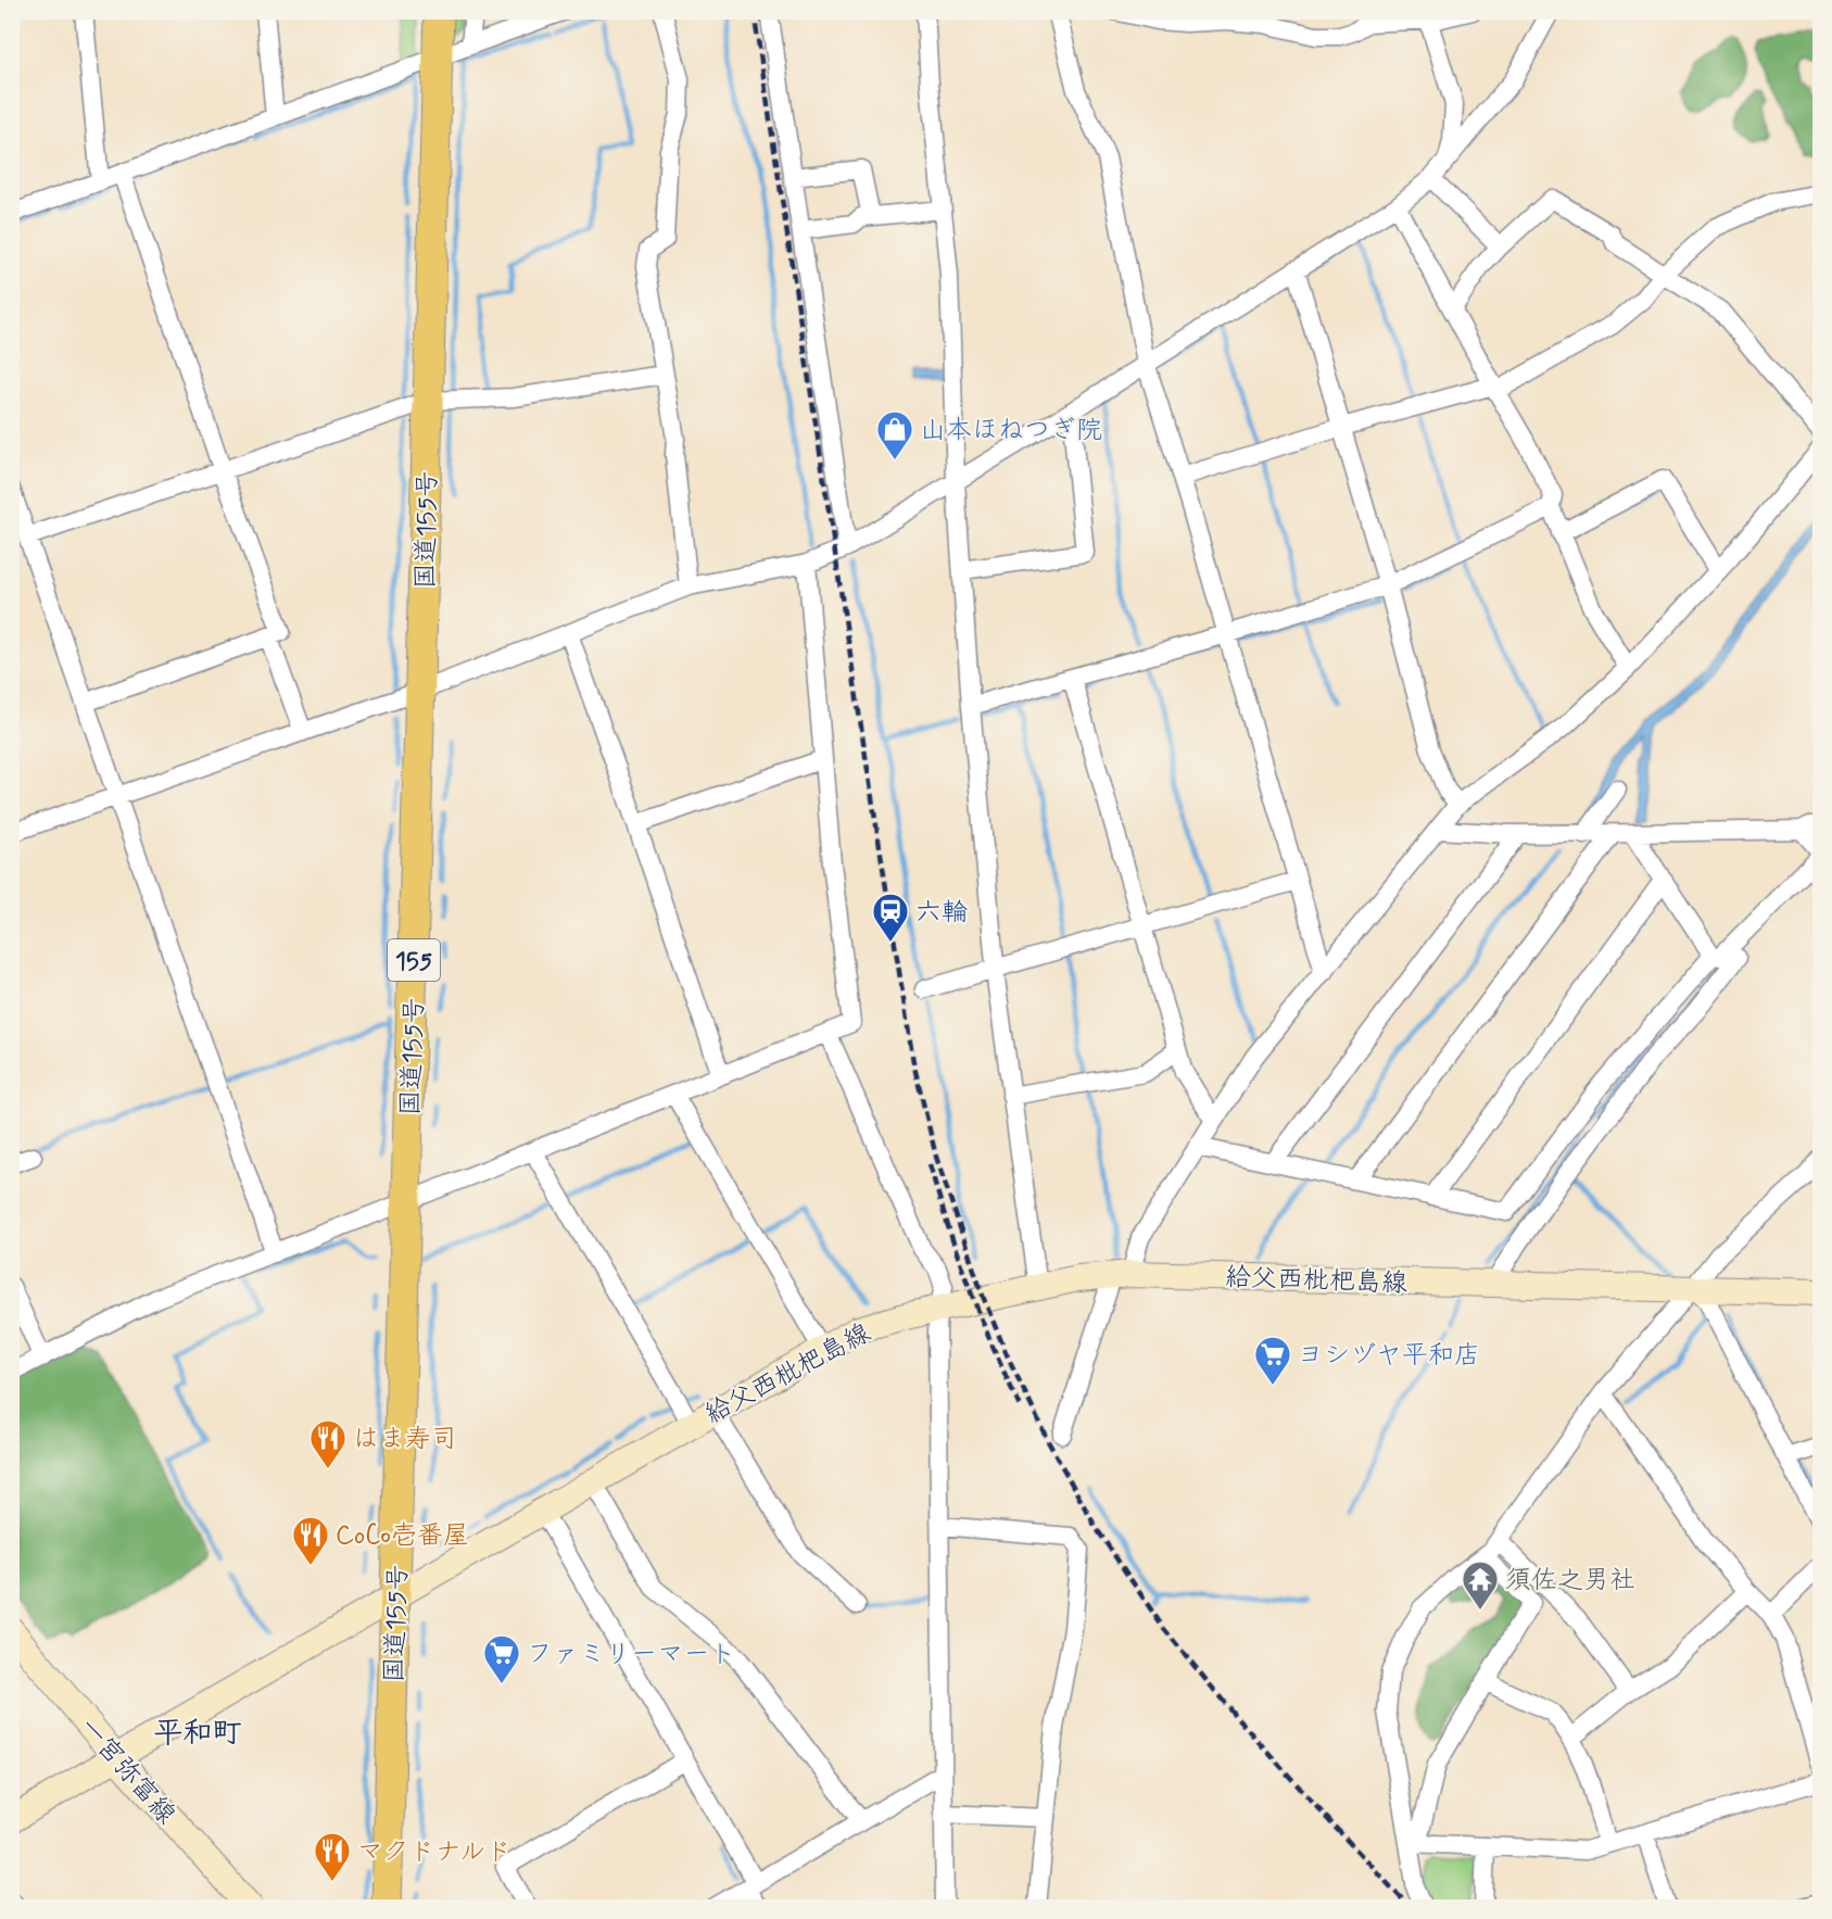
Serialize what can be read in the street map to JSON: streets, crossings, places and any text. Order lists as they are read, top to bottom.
{
  "streets": {
    "highway": ["国道155号", "155"],
    "main road": ["給父西枇杷島線", "一宮弥富線"]
  },
  "crossings": [
    ["国道155号", "給父西枇杷島線"],
    ["給父西枇杷島線", "一宮弥富線"]
  ],
  "districts": ["平和町"],
  "places": {
    "shop": ["山本ほねつぎ院"],
    "station": ["六輪"],
    "supermarket": ["ヨシヅヤ平和店", "ファミリーマート"],
    "restaurant": ["はま寿司", "CoCo壱番屋", "マクドナルド"],
    "temple": ["須佐之男社"]
  }
}
